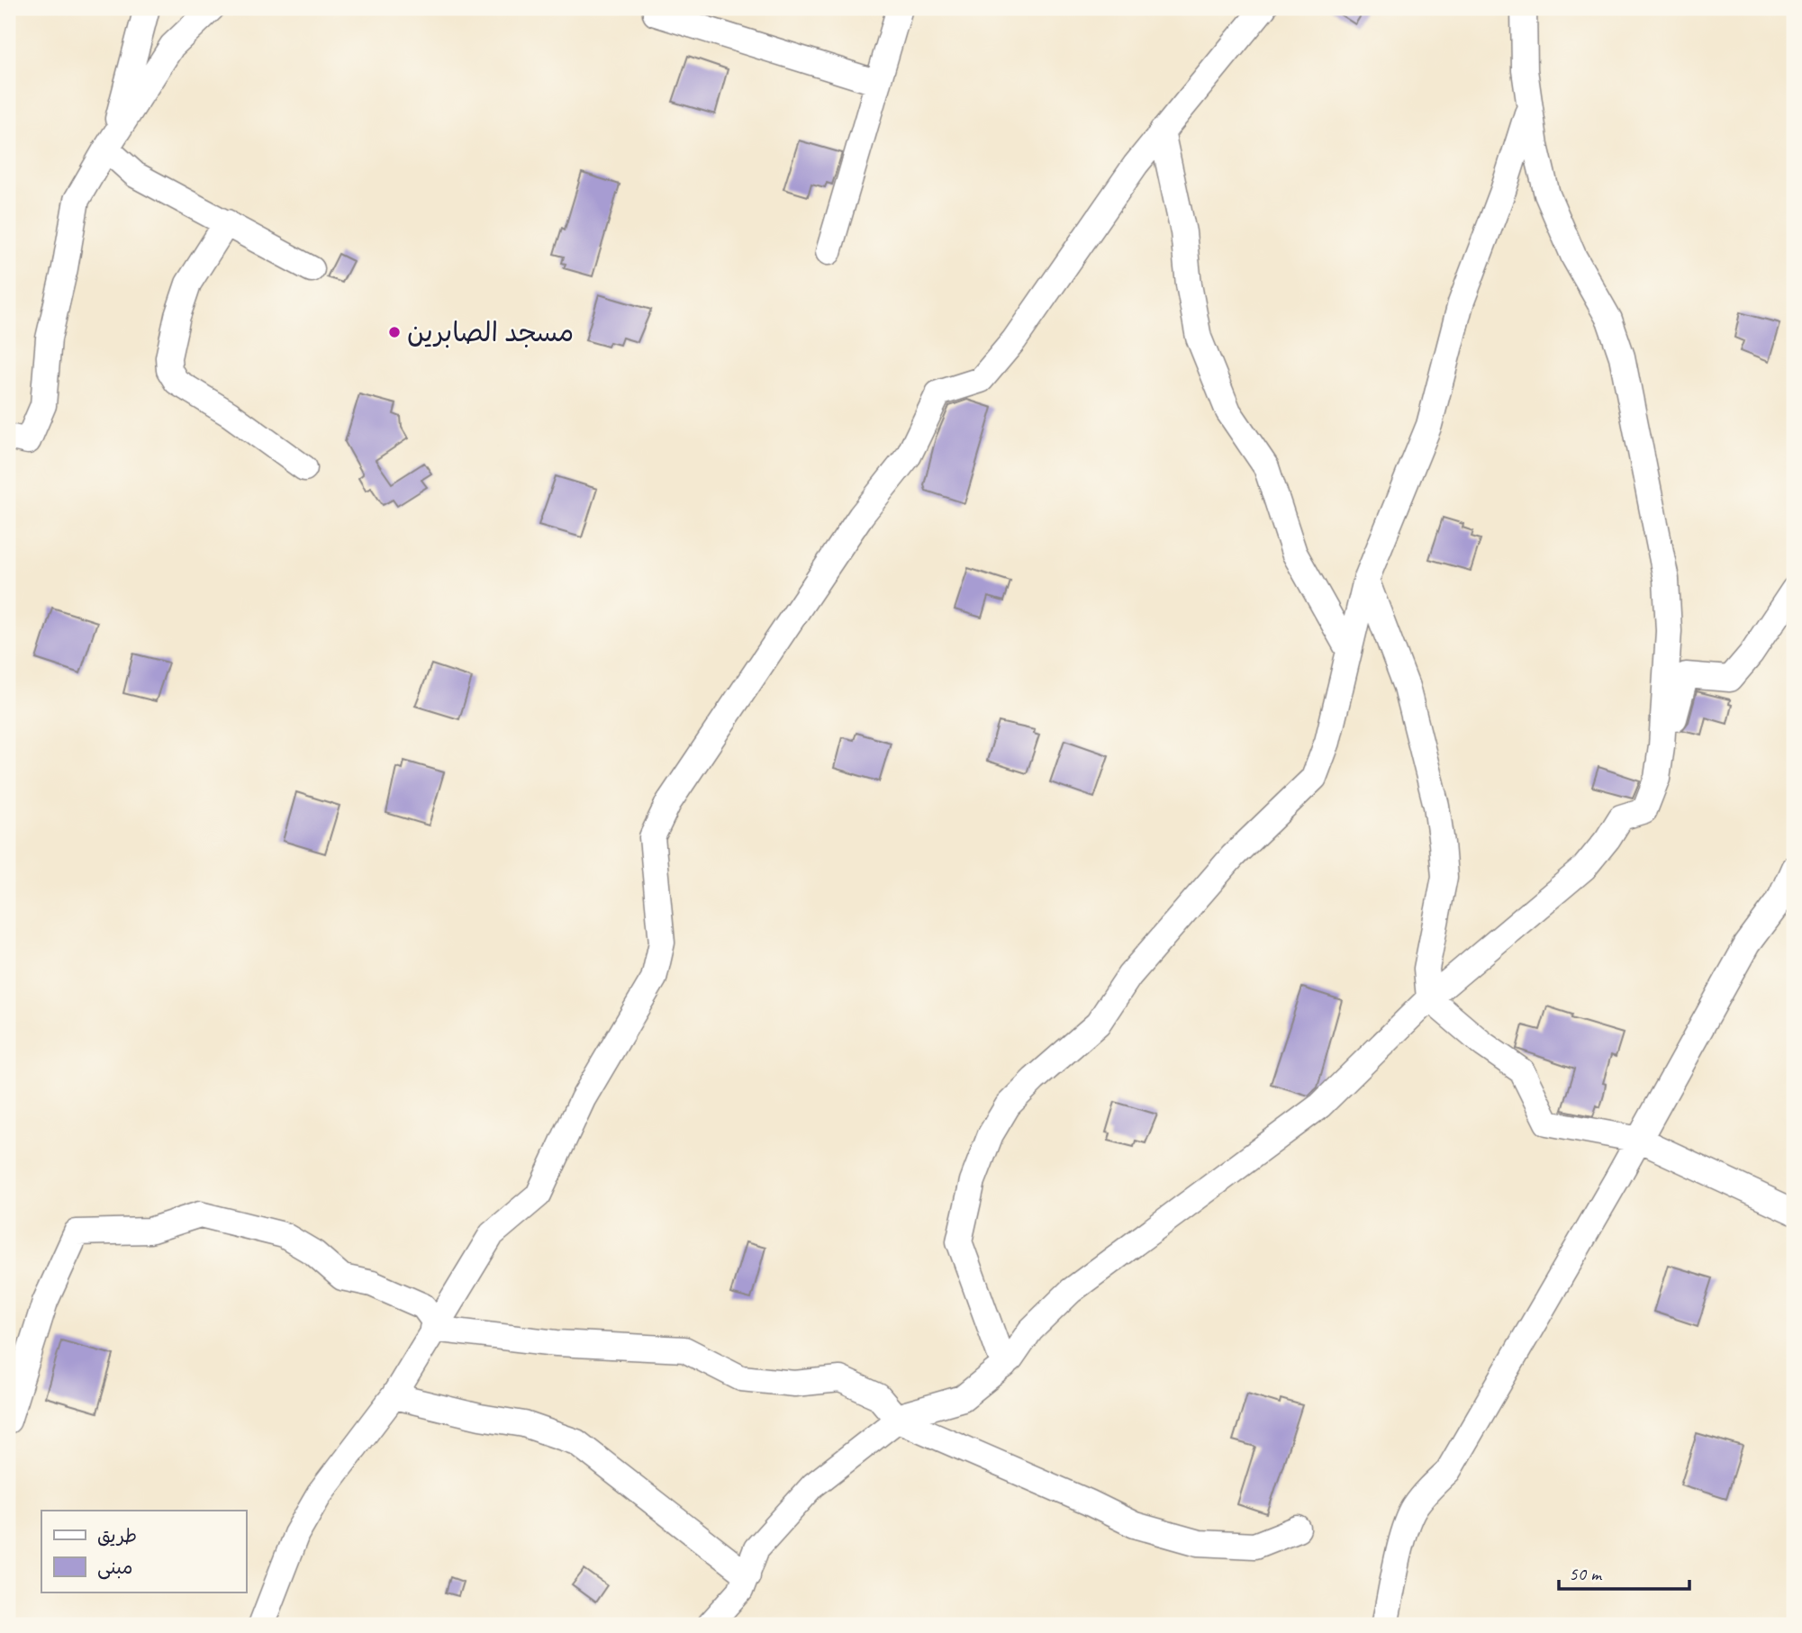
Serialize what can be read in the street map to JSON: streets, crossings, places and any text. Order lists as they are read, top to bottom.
{
  "places": ["مسجد الصابرين"],
  "legend": ["طريق", "مبنى"],
  "scale_bar": "50 m"
}
